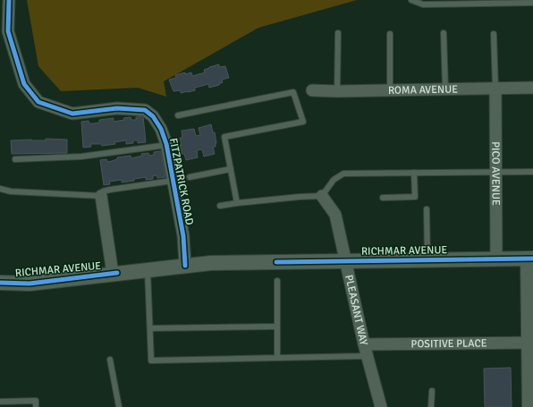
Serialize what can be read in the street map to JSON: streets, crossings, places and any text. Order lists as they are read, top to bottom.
{
  "streets": {
    "street": [
      "ROMA AVENUE",
      "PICO AVENUE",
      "FITZPATRICK ROAD",
      "RICHMAR AVENUE",
      "PLEASANT WAY",
      "POSITIVE PLACE"
    ]
  },
  "crossings": [
    ["ROMA AVENUE", "PICO AVENUE"],
    ["PICO AVENUE", "RICHMAR AVENUE"],
    ["FITZPATRICK ROAD", "RICHMAR AVENUE"],
    ["RICHMAR AVENUE", "PLEASANT WAY"],
    ["PLEASANT WAY", "POSITIVE PLACE"]
  ]
}
